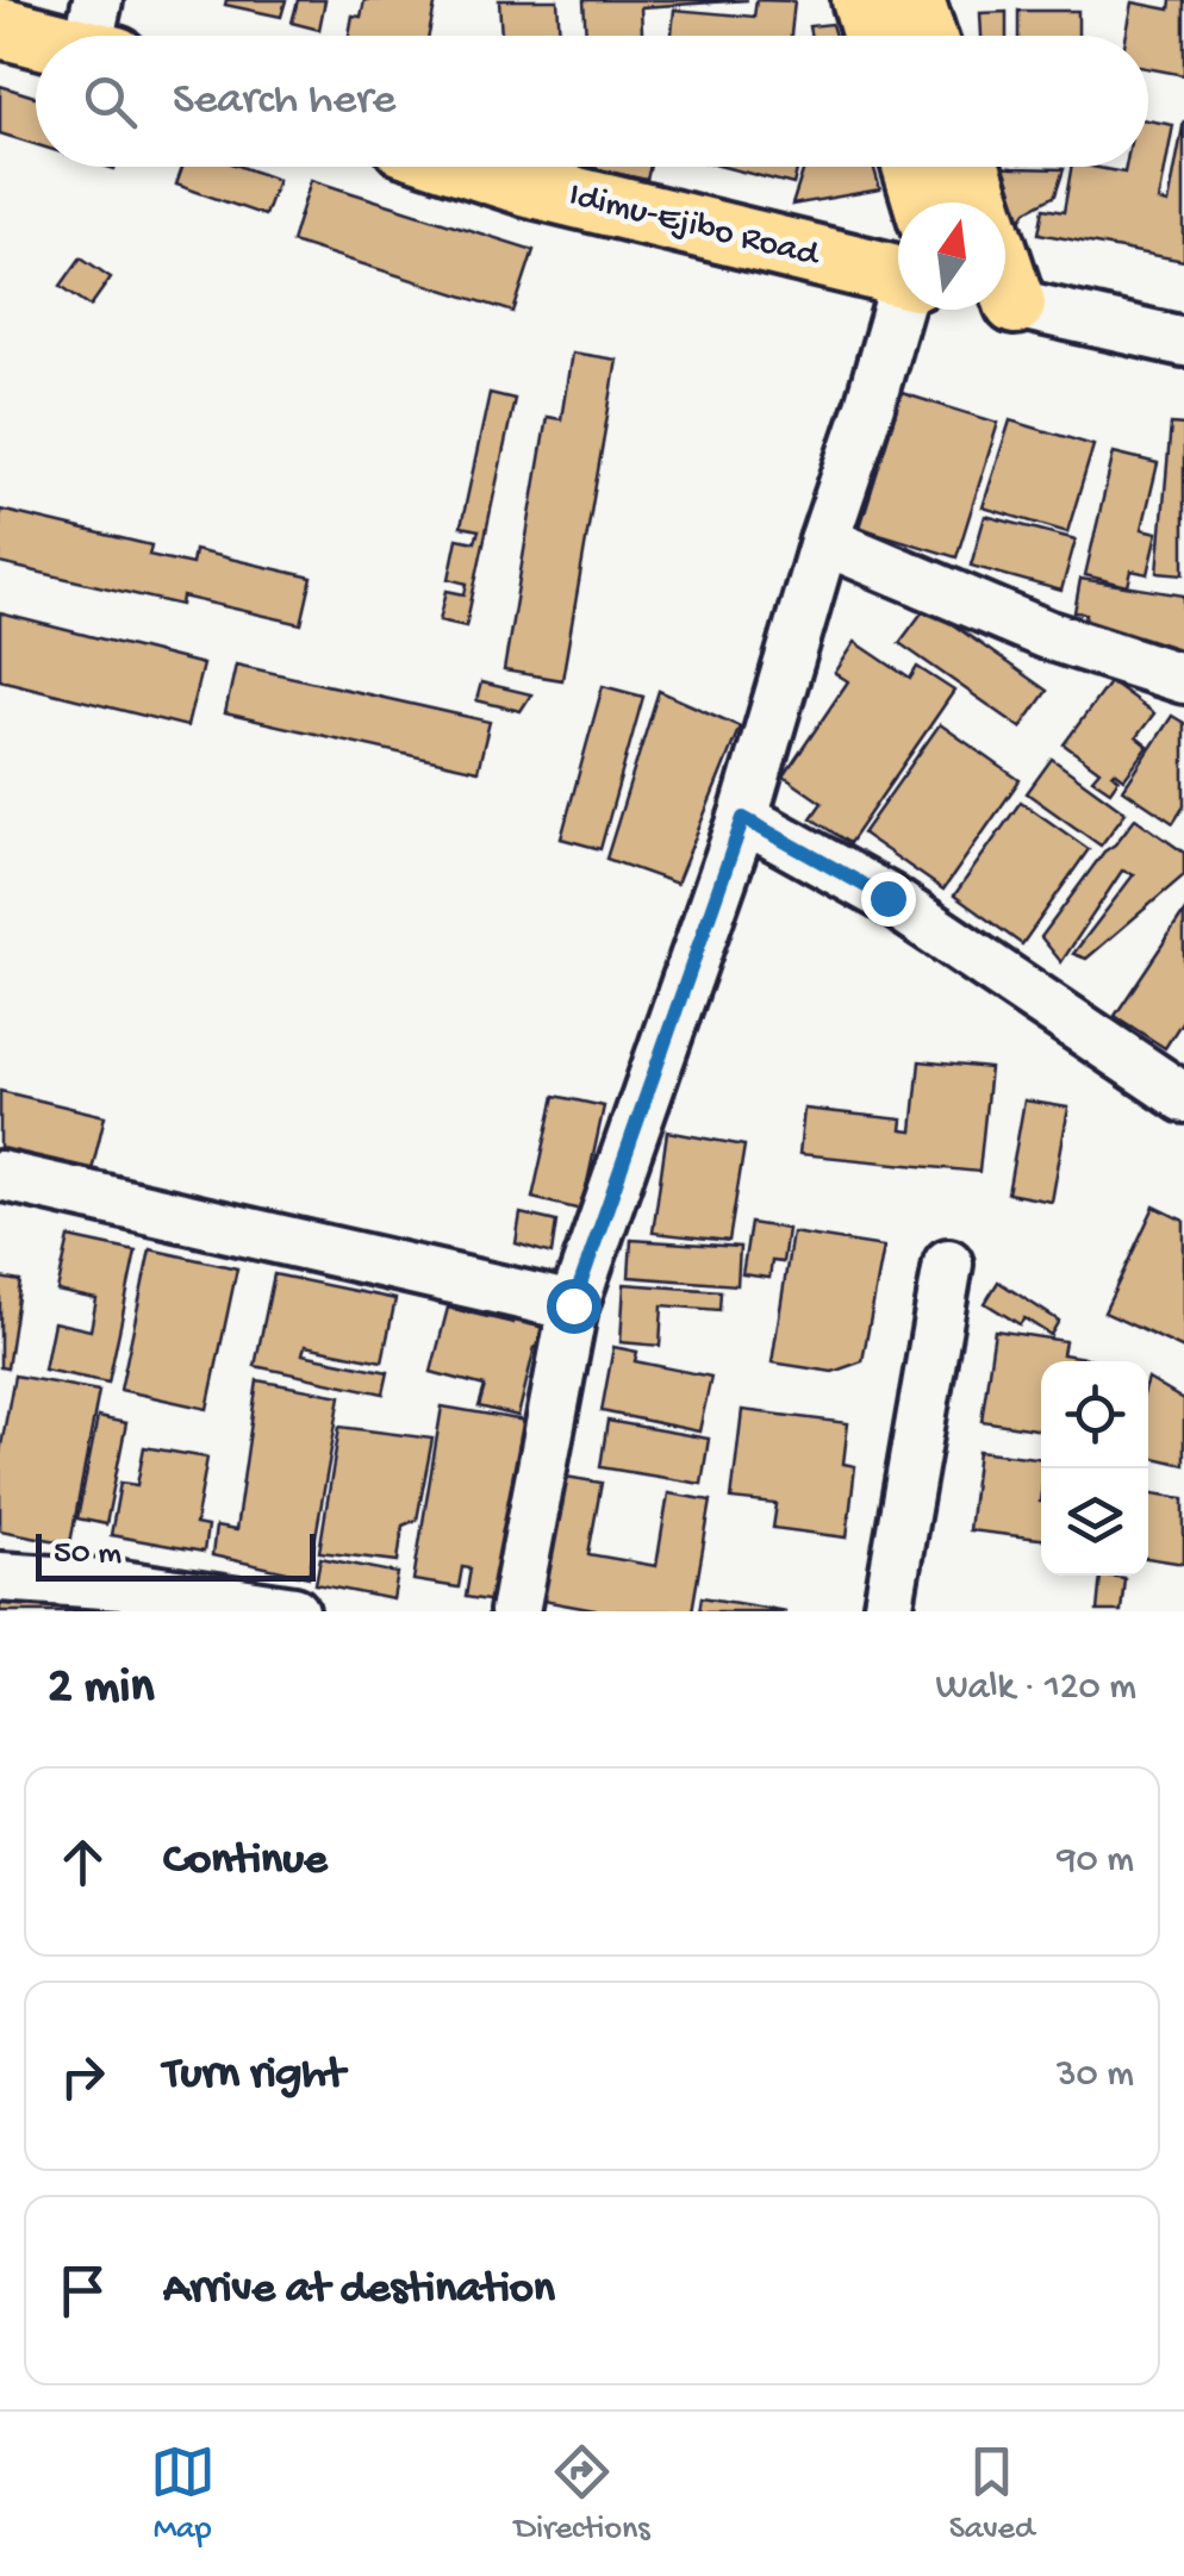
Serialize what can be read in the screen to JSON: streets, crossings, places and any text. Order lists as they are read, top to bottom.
{
  "streets": {
    "main road": ["Idimu-Ejibo Road"]
  },
  "scale_bar": "50 m",
  "north": "top",
  "page": {
    "search": "Search here",
    "scale": "50 m",
    "heading": ["2 min", "Walk · 120 m"],
    "list": [
      ["Continue", "90 m"],
      ["Turn right", "30 m"],
      "Arrive at destination"
    ],
    "nav": ["Map", "Directions", "Saved"]
  }
}
